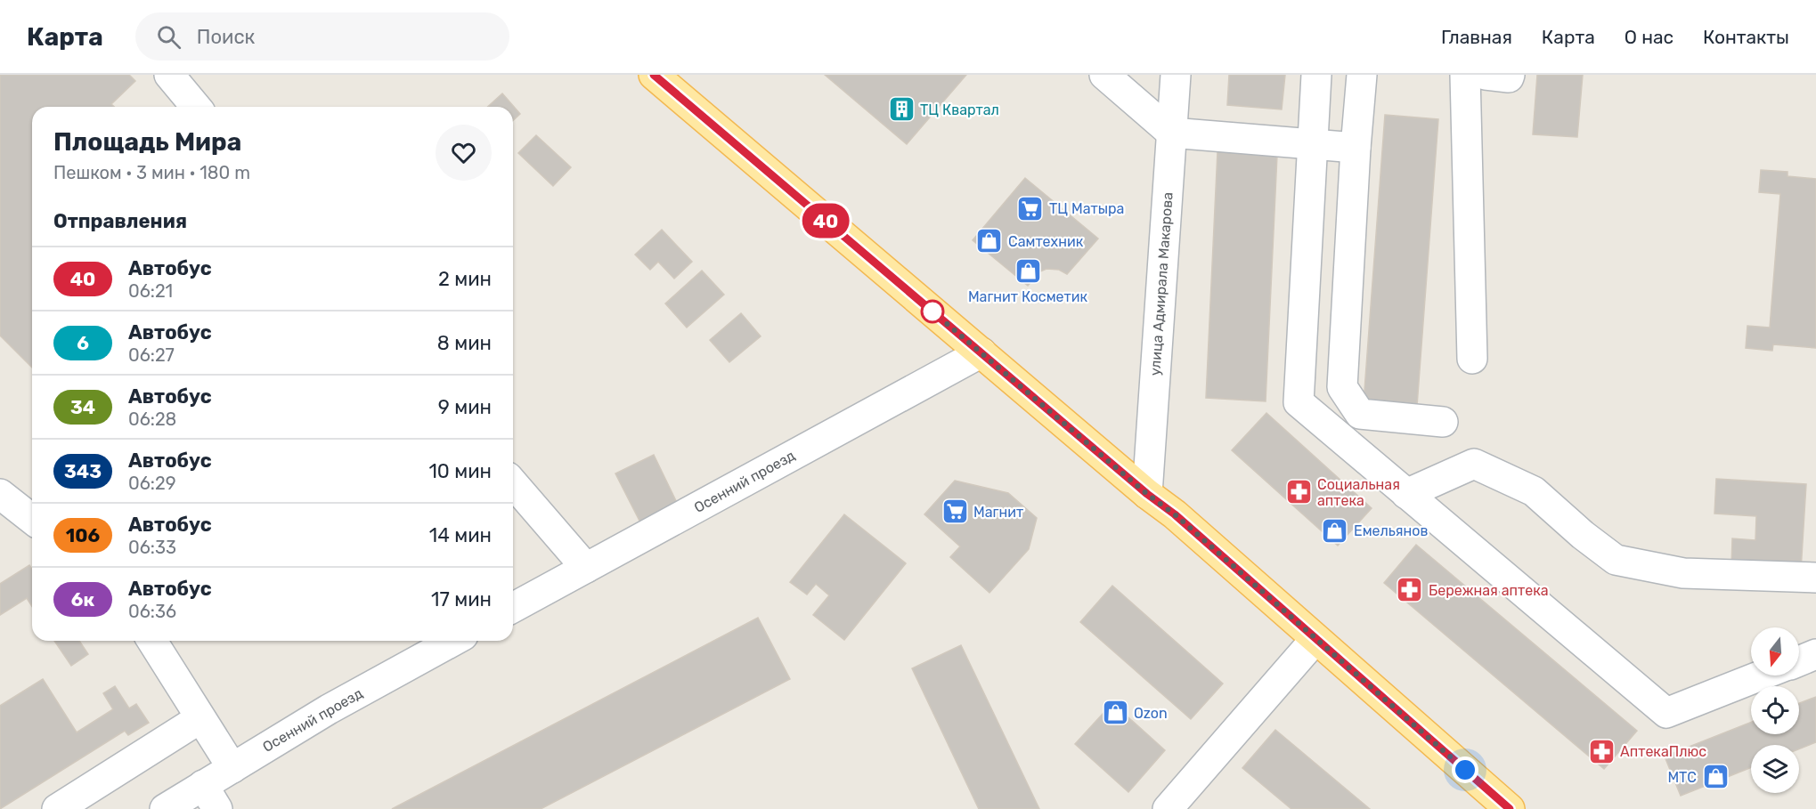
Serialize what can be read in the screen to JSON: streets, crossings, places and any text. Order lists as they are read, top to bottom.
{
  "streets": {
    "street": ["улица Адмирала Макарова", "Осенний проезд"]
  },
  "places": {
    "building": ["ТЦ Квартал"],
    "supermarket": ["ТЦ Матыра", "Магнит"],
    "shop": [
      "Самтехник",
      "Магнит Косметик",
      "Емельянов",
      "Ozon",
      "МТС"
    ],
    "pharmacy": ["Социальная аптека", "Бережная аптека", "АптекаПлюс"]
  },
  "lines": ["bus line 40"],
  "north": "bottom",
  "page": {
    "header": "Карта",
    "search": "Поиск",
    "nav": [
      "Главная",
      "Карта",
      "О нас",
      "Контакты"
    ],
    "on_map": "40",
    "heading": [
      ["Площадь Мира", "Пешком · 3 мин · 180 m"],
      "Отправления"
    ],
    "list": [
      {
        "mark": "40",
        "name": "Автобус",
        "note": "06:21",
        "value": "2 мин"
      },
      {
        "mark": "6",
        "name": "Автобус",
        "note": "06:27",
        "value": "8 мин"
      },
      {
        "mark": "34",
        "name": "Автобус",
        "note": "06:28",
        "value": "9 мин"
      },
      {
        "mark": "343",
        "name": "Автобус",
        "note": "06:29",
        "value": "10 мин"
      },
      {
        "mark": "106",
        "name": "Автобус",
        "note": "06:33",
        "value": "14 мин"
      },
      {
        "mark": "6к",
        "name": "Автобус",
        "note": "06:36",
        "value": "17 мин"
      }
    ]
  }
}
